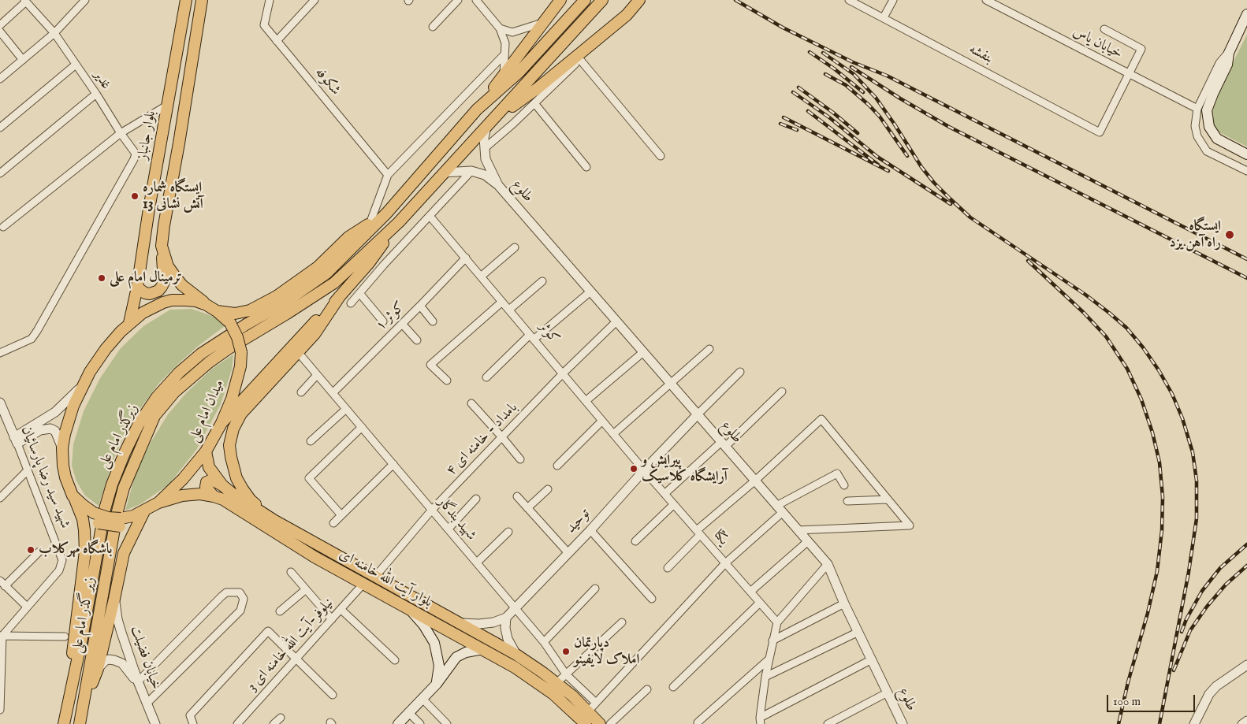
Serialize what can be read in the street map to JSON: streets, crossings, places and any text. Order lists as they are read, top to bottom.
{
  "streets": {
    "main road": [
      "بلوار جانباز",
      "میدان امام علی",
      "زیرگذر امام علی",
      "بلوار آیت الله خامنه ای",
      "زیر گذر امام علی"
    ],
    "street": [
      "خیابان یاس",
      "بنفشه",
      "غدیر",
      "شکوفه",
      "طلوع",
      "کوثر ۱",
      "کوثر",
      "بامداد - خامنه ای ۴",
      "شهید سید رضا پارسائیان",
      "شهید بندگار",
      "توحید",
      "یکتا",
      "نیلوفر-آیت الله خامنه ای 3",
      "خیابان فضیلت"
    ]
  },
  "crossings": [
    ["خیابان یاس", "بنفشه"],
    ["بلوار جانباز", "میدان امام علی"],
    ["طلوع", "بامداد - خامنه ای ۴"],
    ["طلوع", "توحید"],
    ["کوثر ۱", "کوثر"],
    ["کوثر ۱", "شهید بندگار"],
    ["کوثر", "بامداد - خامنه ای ۴"],
    ["کوثر", "توحید"],
    ["کوثر", "یکتا"],
    ["میدان امام علی", "بلوار آیت الله خامنه ای"],
    ["زیرگذر امام علی", "زیر گذر امام علی"],
    ["بامداد - خامنه ای ۴", "شهید بندگار"],
    ["بامداد - خامنه ای ۴", "بلوار آیت الله خامنه ای"],
    ["شهید بندگار", "توحید"],
    ["توحید", "یکتا"],
    ["بلوار آیت الله خامنه ای", "نیلوفر-آیت الله خامنه ای 3"]
  ],
  "places": [
    "ایستگاه شماره 13 آتش نشانی",
    "ایستگاه راه آهن یزد",
    "ترمینال امام علی",
    "پیرایش و آرایشگاه کلاسیک",
    "باشگاه مهرکلاب",
    "دپارتمان املاک لایفینو"
  ],
  "scale_bar": "100 m"
}
